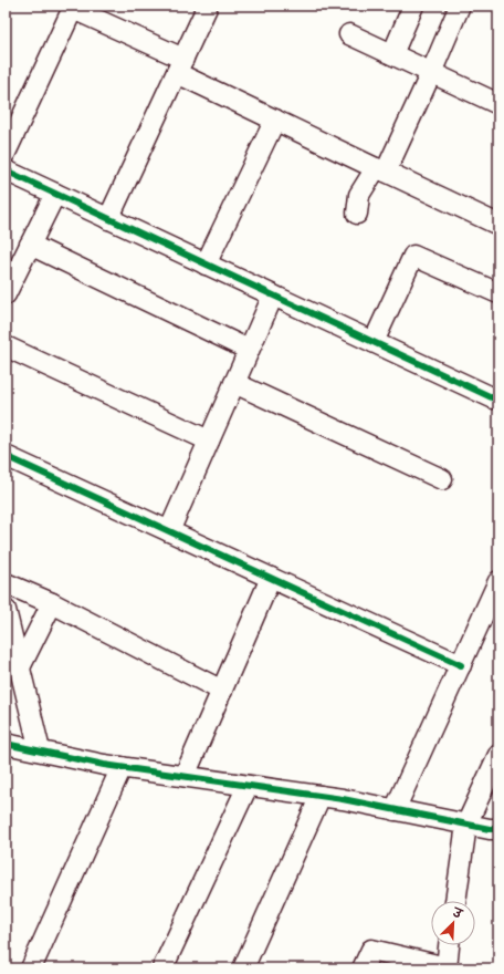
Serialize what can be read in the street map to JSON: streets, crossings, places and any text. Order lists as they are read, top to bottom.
{
  "north": "top right"
}
